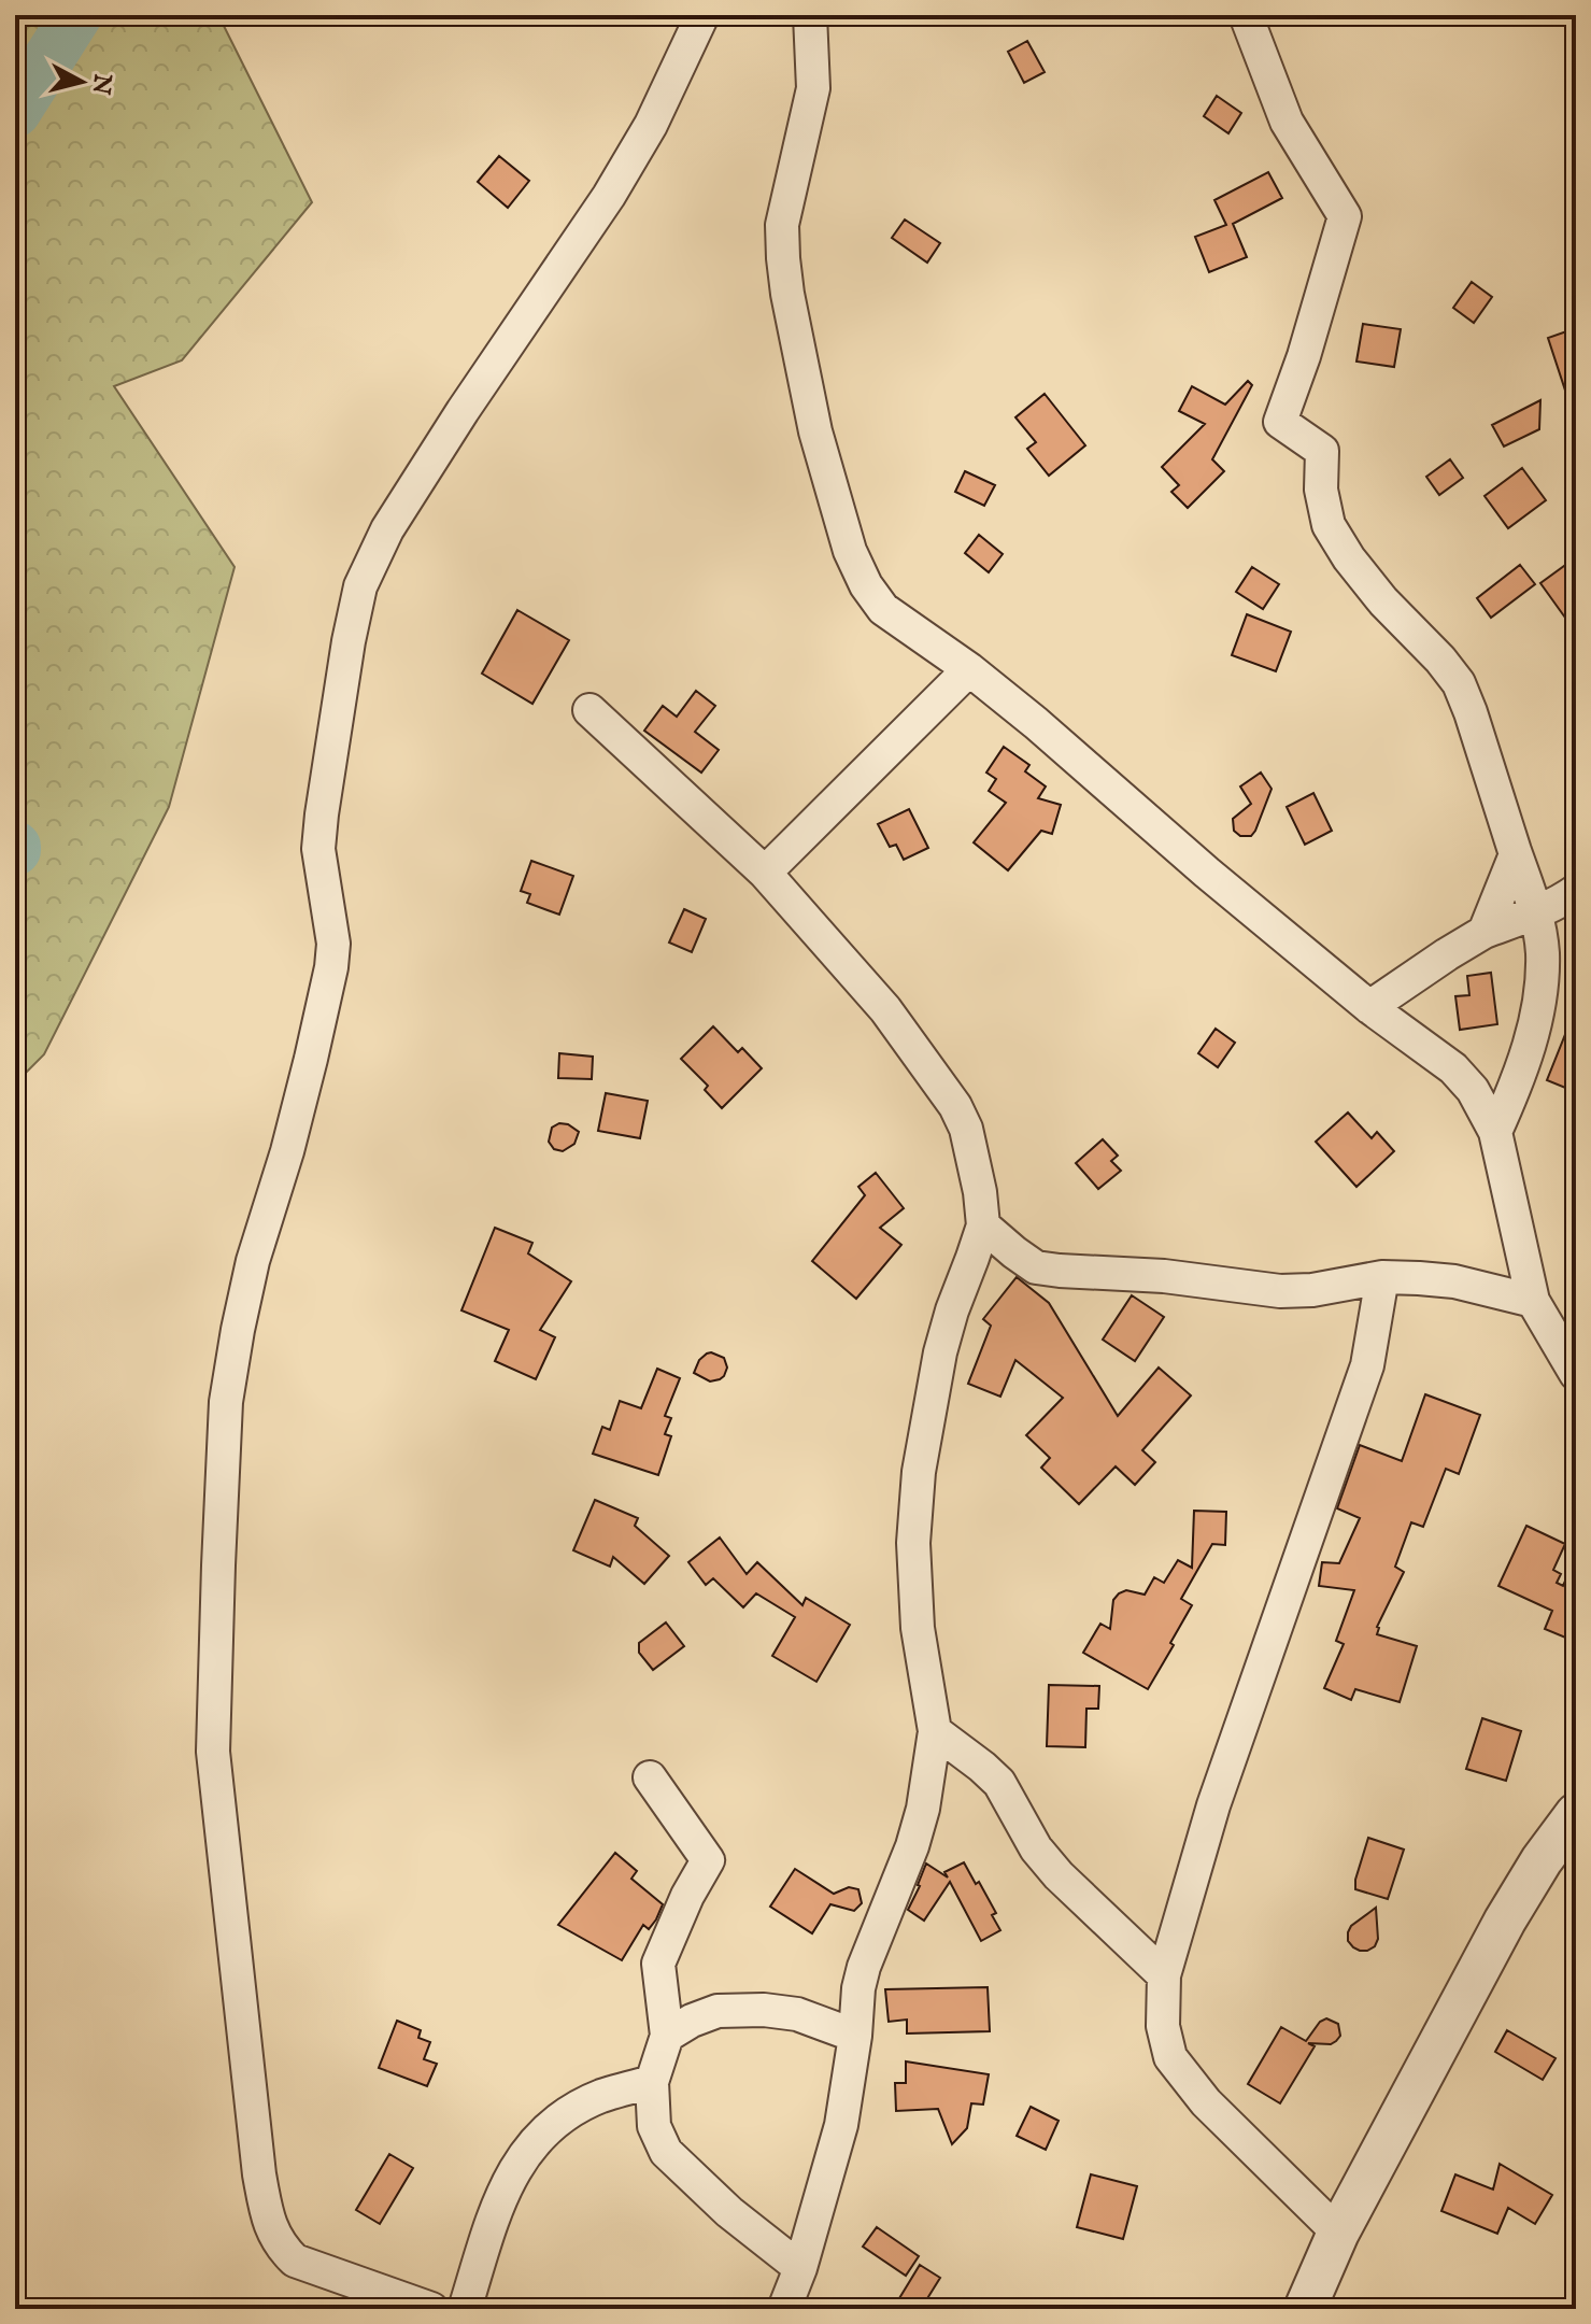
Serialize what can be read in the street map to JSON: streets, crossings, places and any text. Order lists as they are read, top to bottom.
{
  "north": "right"
}
